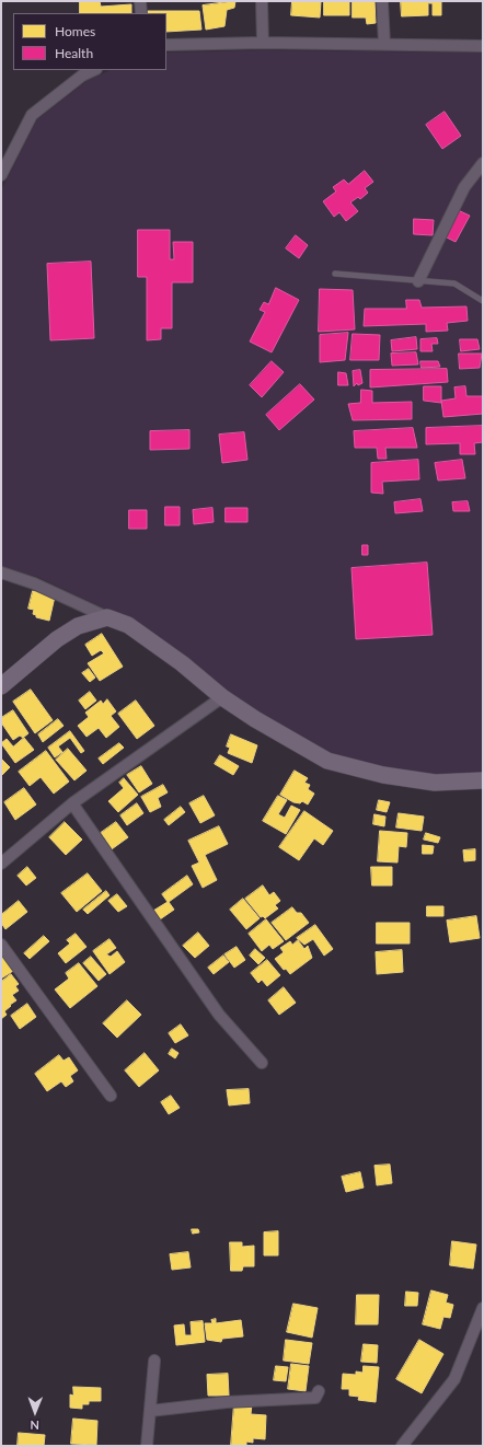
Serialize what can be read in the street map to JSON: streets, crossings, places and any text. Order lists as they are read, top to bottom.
{
  "legend": ["Homes", "Health"],
  "north": "bottom"
}
